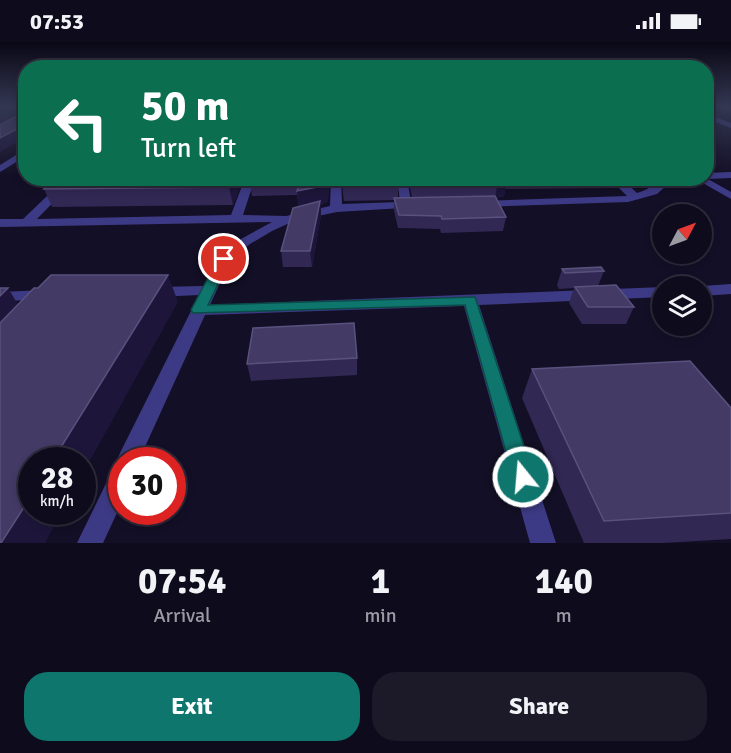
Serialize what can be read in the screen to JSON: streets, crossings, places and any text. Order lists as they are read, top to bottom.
{
  "north": "top right",
  "page": {
    "status": "07:53",
    "turn": ["50 m", "Turn left"],
    "speed": "28 km/h",
    "limit": "30",
    "eta": [
      "07:54",
      "Arrival",
      "1",
      "min",
      "140",
      "m"
    ],
    "buttons": ["Exit", "Share"]
  }
}
